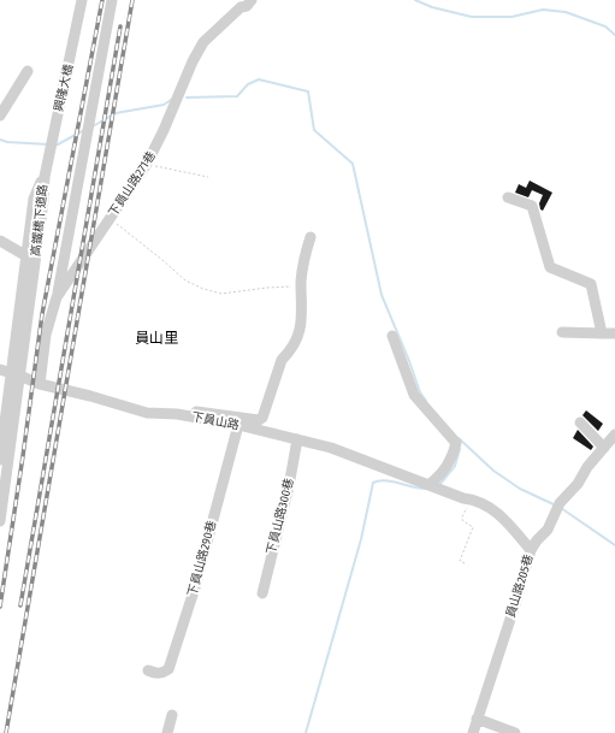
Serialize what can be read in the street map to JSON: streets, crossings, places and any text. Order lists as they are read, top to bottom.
{
  "streets": {
    "street": [
      "興隆大橋",
      "下員山路271巷",
      "高鐵橋下道路",
      "下員山路",
      "下員山路300巷",
      "下員山路290巷",
      "員山路205巷"
    ]
  },
  "crossings": [
    ["興隆大橋", "高鐵橋下道路"],
    ["下員山路271巷", "下員山路"],
    ["高鐵橋下道路", "下員山路"],
    ["下員山路", "下員山路300巷"],
    ["下員山路", "下員山路290巷"],
    ["下員山路", "員山路205巷"]
  ],
  "districts": ["員山里"]
}
